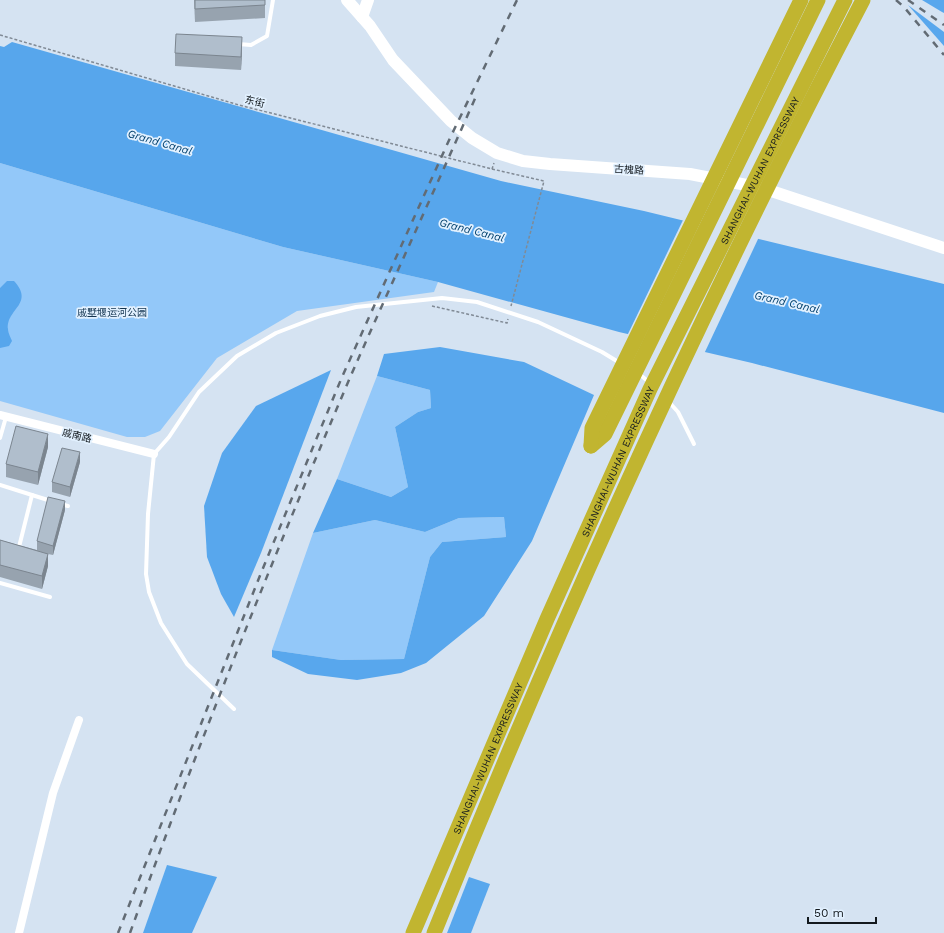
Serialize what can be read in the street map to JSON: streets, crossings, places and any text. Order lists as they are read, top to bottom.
{
  "streets": {
    "highway": ["SHANGHAI-WUHAN EXPRESSWAY"],
    "street": ["古槐路", "戚南路"],
    "path": ["东街"]
  },
  "water": ["Grand Canal"],
  "parks": ["戚墅堰运河公园"],
  "scale_bar": "50 m"
}
